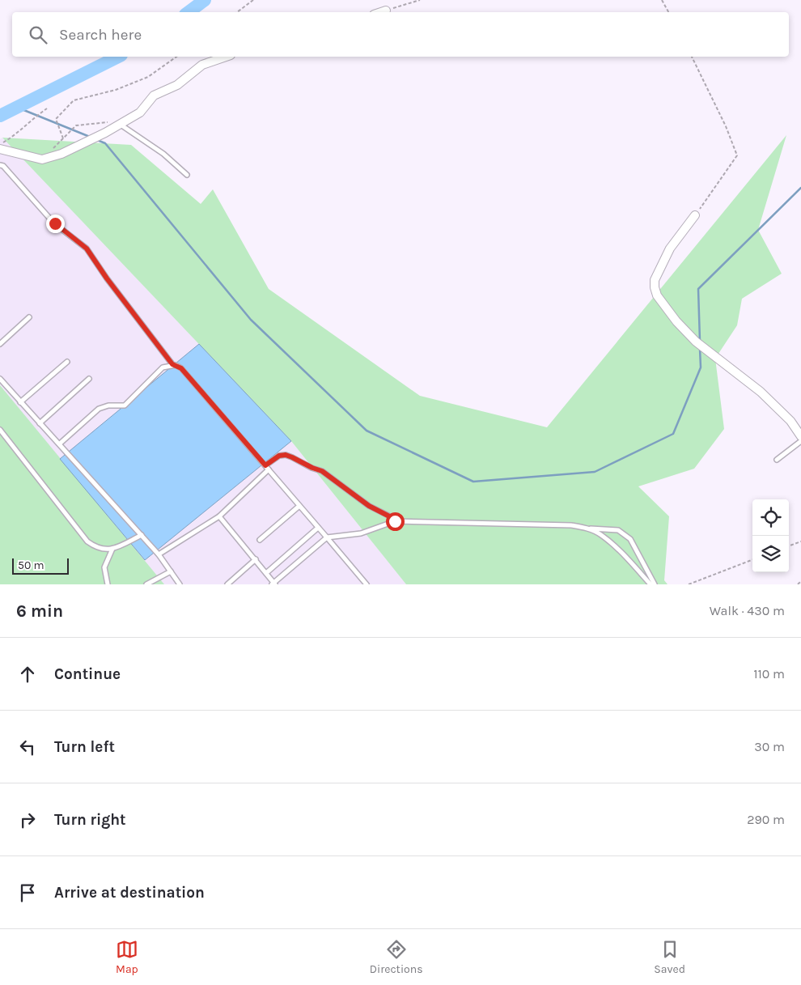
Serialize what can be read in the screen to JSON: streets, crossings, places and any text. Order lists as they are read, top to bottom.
{
  "scale_bar": "50 m",
  "page": {
    "search": "Search here",
    "scale": "50 m",
    "heading": ["6 min", "Walk · 430 m"],
    "list": [
      ["Continue", "110 m"],
      ["Turn left", "30 m"],
      ["Turn right", "290 m"],
      "Arrive at destination"
    ],
    "nav": ["Map", "Directions", "Saved"]
  }
}
